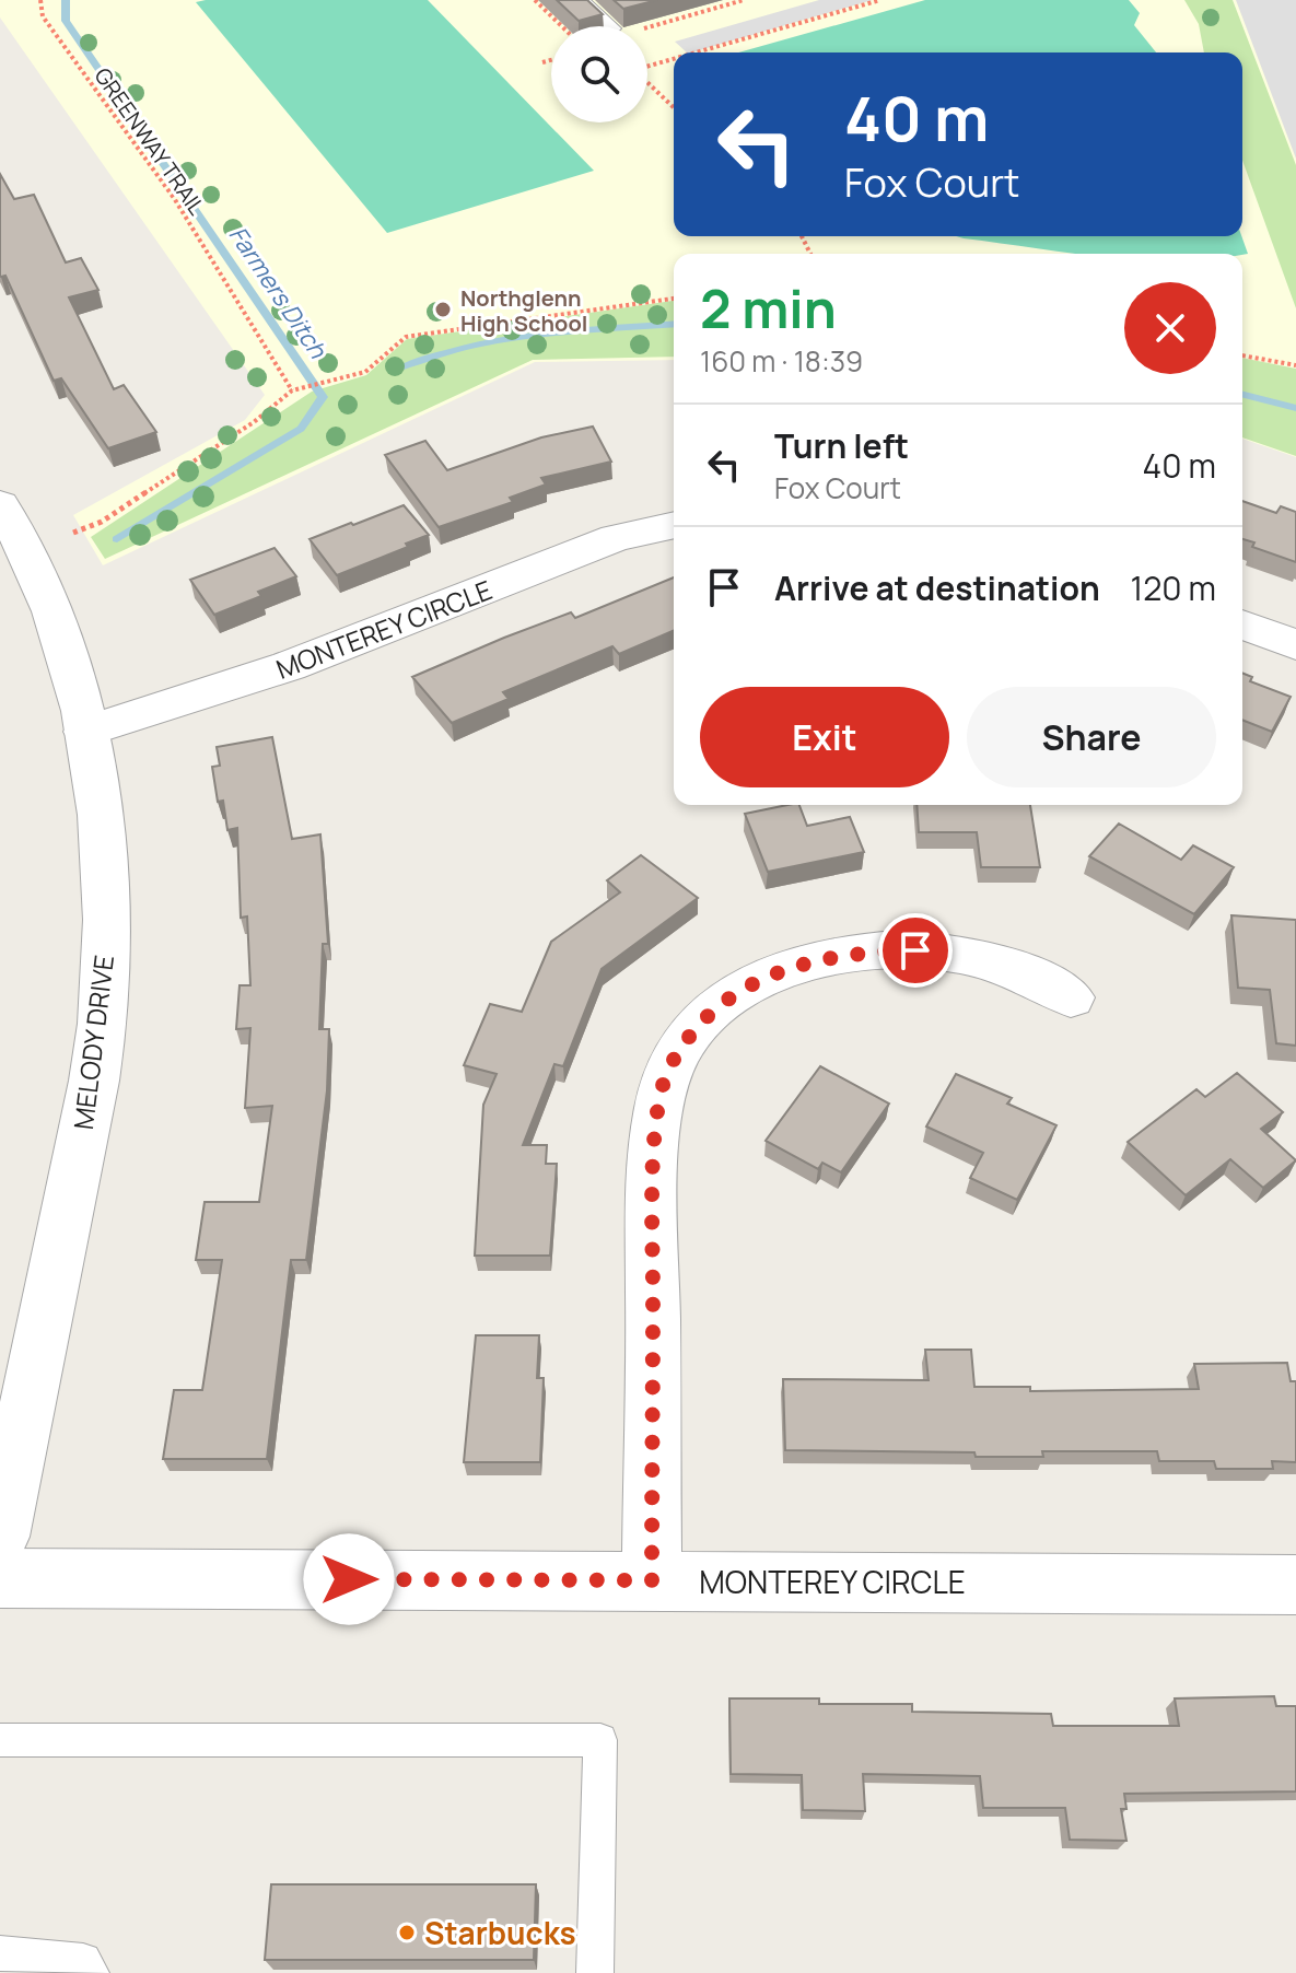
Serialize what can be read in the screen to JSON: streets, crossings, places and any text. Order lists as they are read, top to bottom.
{
  "streets": {
    "street": ["MONTEREY CIRCLE", "MELODY DRIVE"],
    "path": ["GREENWAY TRAIL"]
  },
  "crossings": [
    ["MONTEREY CIRCLE", "MELODY DRIVE"]
  ],
  "water": ["Farmers Ditch"],
  "places": ["Northglenn High School", "Starbucks"],
  "page": {
    "turn": ["40 m", "Fox Court"],
    "heading": ["2 min", "160 m · 18:39"],
    "list": [
      {
        "name": "Turn left",
        "note": "Fox Court",
        "value": "40 m"
      },
      {
        "name": "Arrive at destination",
        "value": "120 m"
      }
    ],
    "buttons": ["Exit", "Share"]
  }
}
